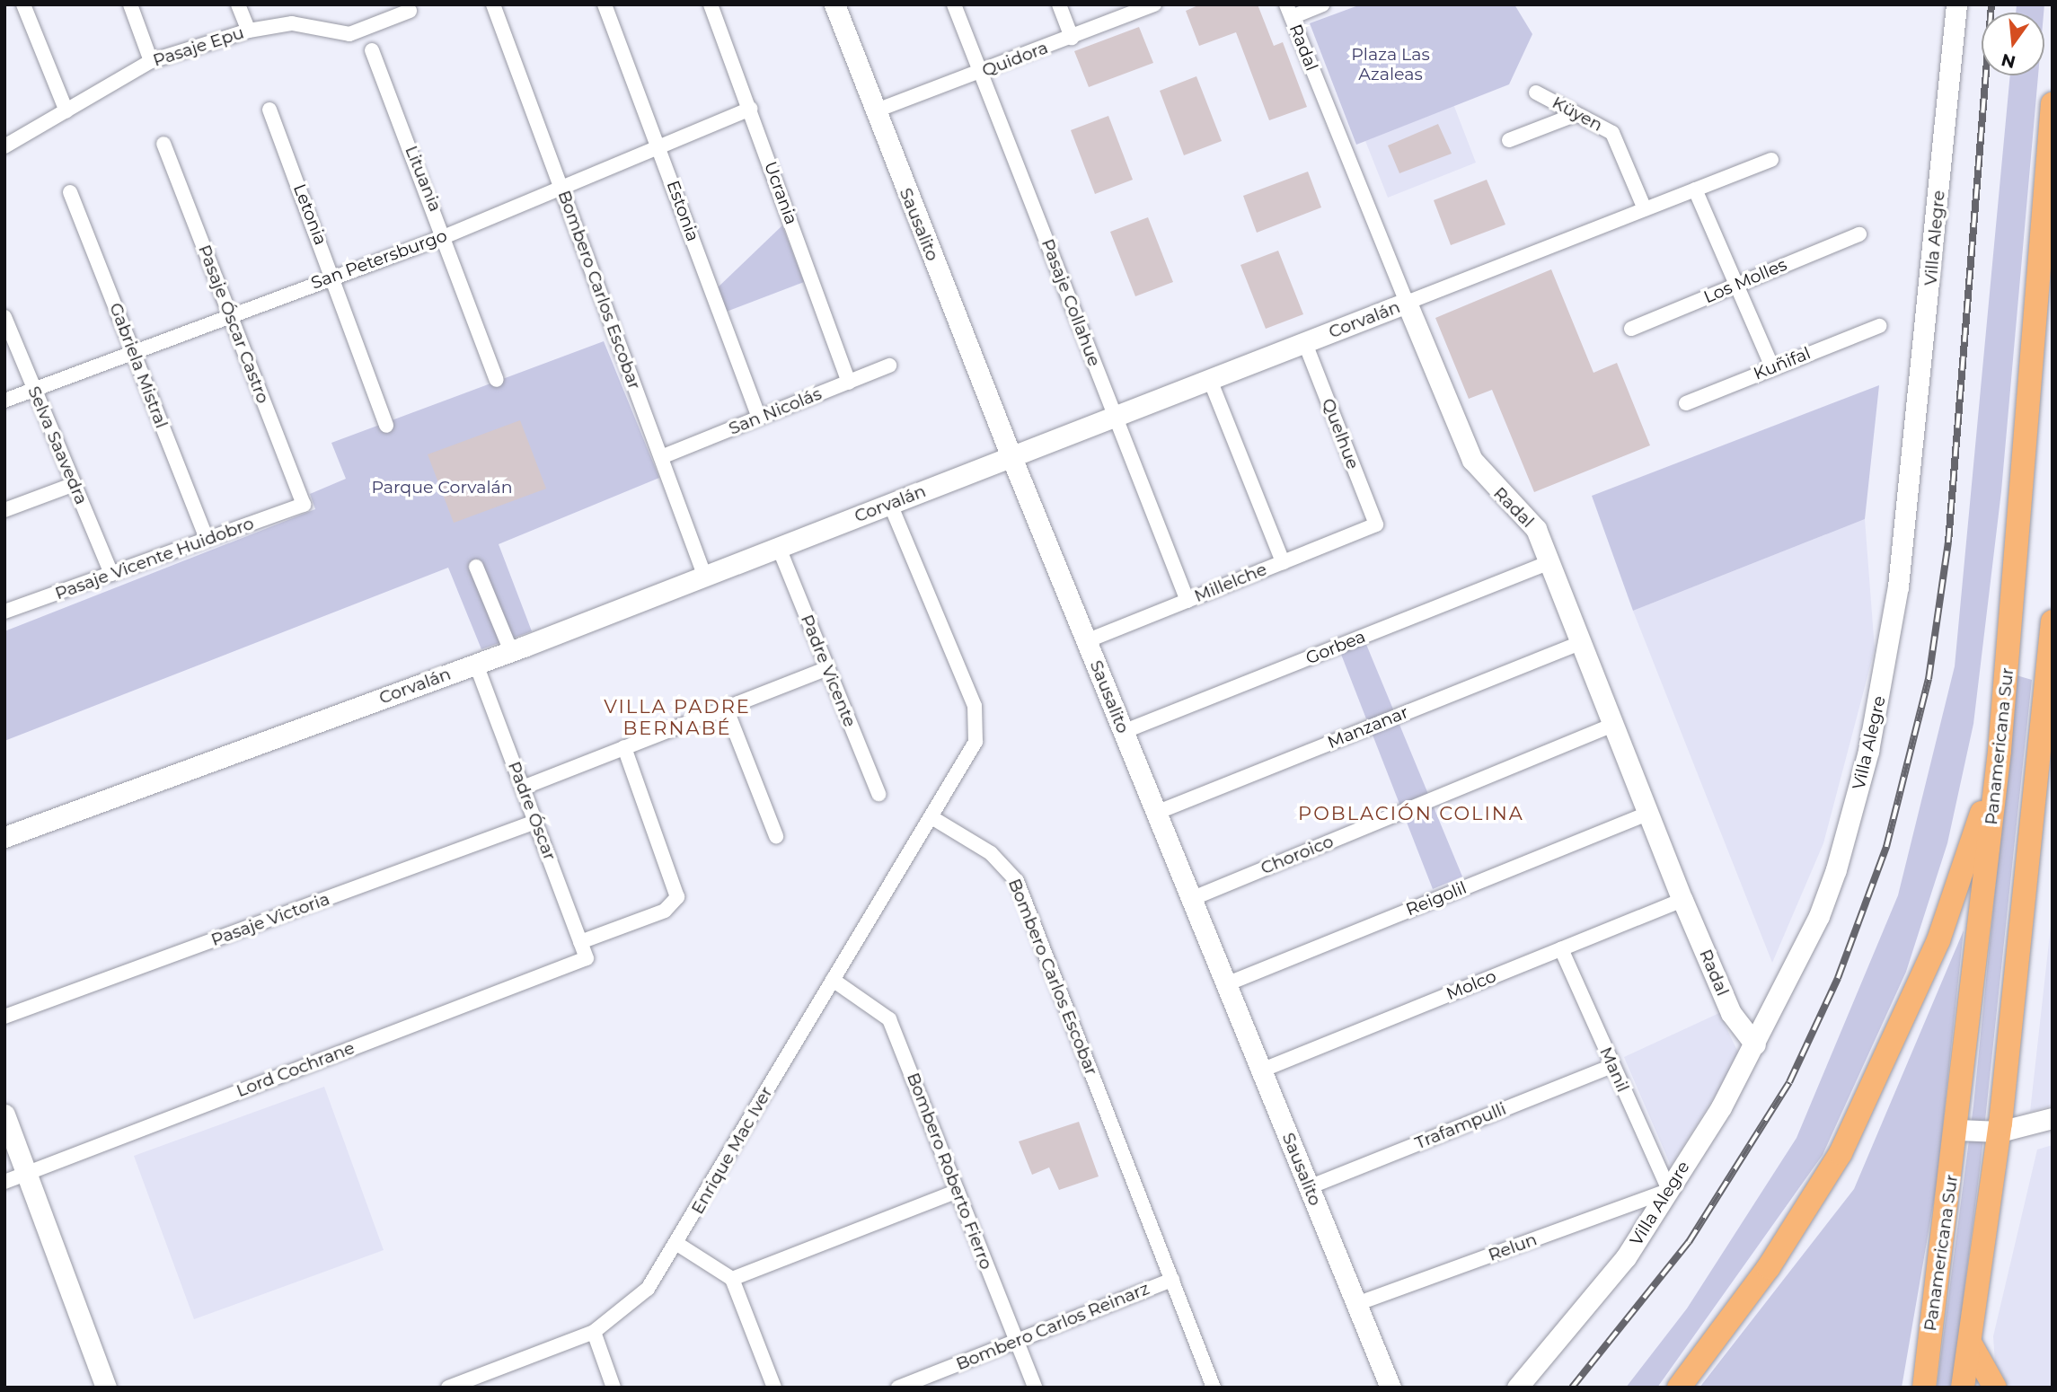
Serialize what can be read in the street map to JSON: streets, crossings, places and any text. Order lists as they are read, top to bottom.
{
  "streets": {
    "main road": ["Panamericana Sur"],
    "street": [
      "Pasaje Epu",
      "Radal",
      "Quidora",
      "Küyen",
      "Lituania",
      "Ucrania",
      "Estonia",
      "Letonia",
      "Sausalito",
      "Villa Alegre",
      "San Petersburgo",
      "Los Molles",
      "Bombero Carlos Escobar",
      "Pasaje Collahue",
      "Corvalán",
      "Pasaje Óscar Castro",
      "Kuñifal",
      "Gabriela Mistral",
      "San Nicolás",
      "Quelhue",
      "Selva Saavedra",
      "Pasaje Vicente Huidobro",
      "Millelche",
      "Gorbea",
      "Padre Vicente",
      "Manzanar",
      "Padre Óscar",
      "Choroico",
      "Reigolil",
      "Pasaje Victoria",
      "Molco",
      "Lord Cochrane",
      "Manil",
      "Trafampulli",
      "Enrique Mac Iver",
      "Bombero Roberto Fierro",
      "Relun",
      "Bombero Carlos Reinarz"
    ]
  },
  "crossings": [
    ["Radal", "Villa Alegre"],
    ["Radal", "Corvalán"],
    ["Radal", "Gorbea"],
    ["Radal", "Manzanar"],
    ["Radal", "Choroico"],
    ["Radal", "Reigolil"],
    ["Radal", "Molco"],
    ["Quidora", "Sausalito"],
    ["Quidora", "Pasaje Collahue"],
    ["Küyen", "Corvalán"],
    ["Lituania", "San Petersburgo"],
    ["Ucrania", "San Petersburgo"],
    ["Ucrania", "San Nicolás"],
    ["Estonia", "San Petersburgo"],
    ["Estonia", "San Nicolás"],
    ["Letonia", "San Petersburgo"],
    ["Sausalito", "Corvalán"],
    ["Sausalito", "Millelche"],
    ["Sausalito", "Gorbea"],
    ["Sausalito", "Manzanar"],
    ["Sausalito", "Choroico"],
    ["Sausalito", "Reigolil"],
    ["Sausalito", "Molco"],
    ["Sausalito", "Trafampulli"],
    ["Sausalito", "Relun"],
    ["Villa Alegre", "Manil"],
    ["Villa Alegre", "Relun"],
    ["San Petersburgo", "Bombero Carlos Escobar"],
    ["San Petersburgo", "Pasaje Óscar Castro"],
    ["San Petersburgo", "Gabriela Mistral"],
    ["San Petersburgo", "Selva Saavedra"],
    ["Bombero Carlos Escobar", "Corvalán"],
    ["Bombero Carlos Escobar", "San Nicolás"],
    ["Bombero Carlos Escobar", "Enrique Mac Iver"],
    ["Bombero Carlos Escobar", "Bombero Carlos Reinarz"],
    ["Pasaje Collahue", "Corvalán"],
    ["Pasaje Collahue", "Millelche"],
    ["Corvalán", "Quelhue"],
    ["Corvalán", "Padre Vicente"],
    ["Corvalán", "Padre Óscar"],
    ["Pasaje Óscar Castro", "Pasaje Vicente Huidobro"],
    ["Gabriela Mistral", "Pasaje Vicente Huidobro"],
    ["Quelhue", "Millelche"],
    ["Selva Saavedra", "Pasaje Vicente Huidobro"],
    ["Padre Óscar", "Pasaje Victoria"],
    ["Padre Óscar", "Lord Cochrane"],
    ["Molco", "Manil"],
    ["Manil", "Trafampulli"],
    ["Manil", "Relun"],
    ["Enrique Mac Iver", "Bombero Roberto Fierro"],
    ["Bombero Roberto Fierro", "Bombero Carlos Reinarz"]
  ],
  "districts": ["VILLA PADRE BERNABÉ", "POBLACIÓN COLINA"],
  "parks": ["Plaza Las Azaleas", "Parque Corvalán"],
  "north": "bottom"
}
